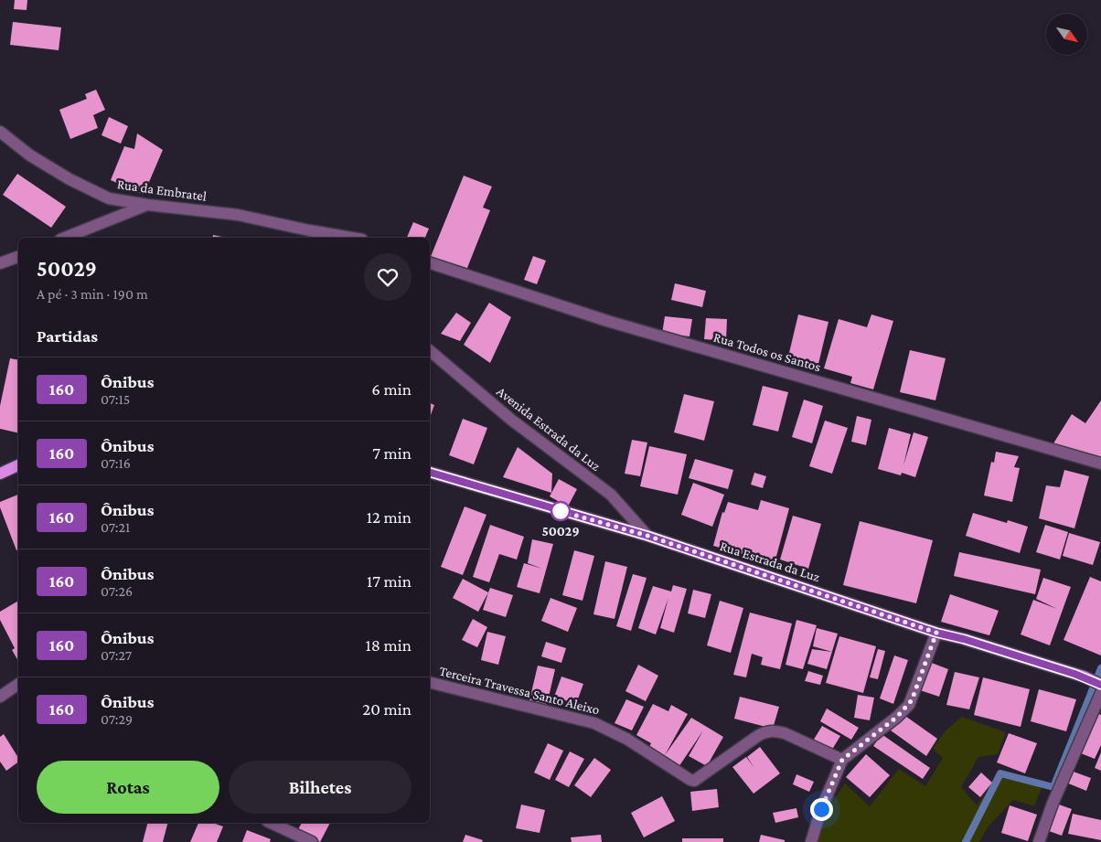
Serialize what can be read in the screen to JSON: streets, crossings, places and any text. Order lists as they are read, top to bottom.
{
  "streets": {
    "main road": ["Rua Estrada da Luz"],
    "street": [
      "Rua da Embratel",
      "Rua Todos os Santos",
      "Avenida Estrada da Luz",
      "Terceira Travessa Santo Aleixo"
    ]
  },
  "crossings": [
    ["Avenida Estrada da Luz", "Rua Estrada da Luz"]
  ],
  "places": ["50029"],
  "lines": ["bus line 160"],
  "north": "bottom right",
  "page": {
    "heading": [
      ["50029", "A pé · 3 min · 190 m"],
      "Partidas"
    ],
    "list": [
      {
        "mark": "160",
        "name": "Ônibus",
        "note": "07:15",
        "value": "6 min"
      },
      {
        "mark": "160",
        "name": "Ônibus",
        "note": "07:16",
        "value": "7 min"
      },
      {
        "mark": "160",
        "name": "Ônibus",
        "note": "07:21",
        "value": "12 min"
      },
      {
        "mark": "160",
        "name": "Ônibus",
        "note": "07:26",
        "value": "17 min"
      },
      {
        "mark": "160",
        "name": "Ônibus",
        "note": "07:27",
        "value": "18 min"
      },
      {
        "mark": "160",
        "name": "Ônibus",
        "note": "07:29",
        "value": "20 min"
      }
    ],
    "buttons": ["Rotas", "Bilhetes"]
  }
}
